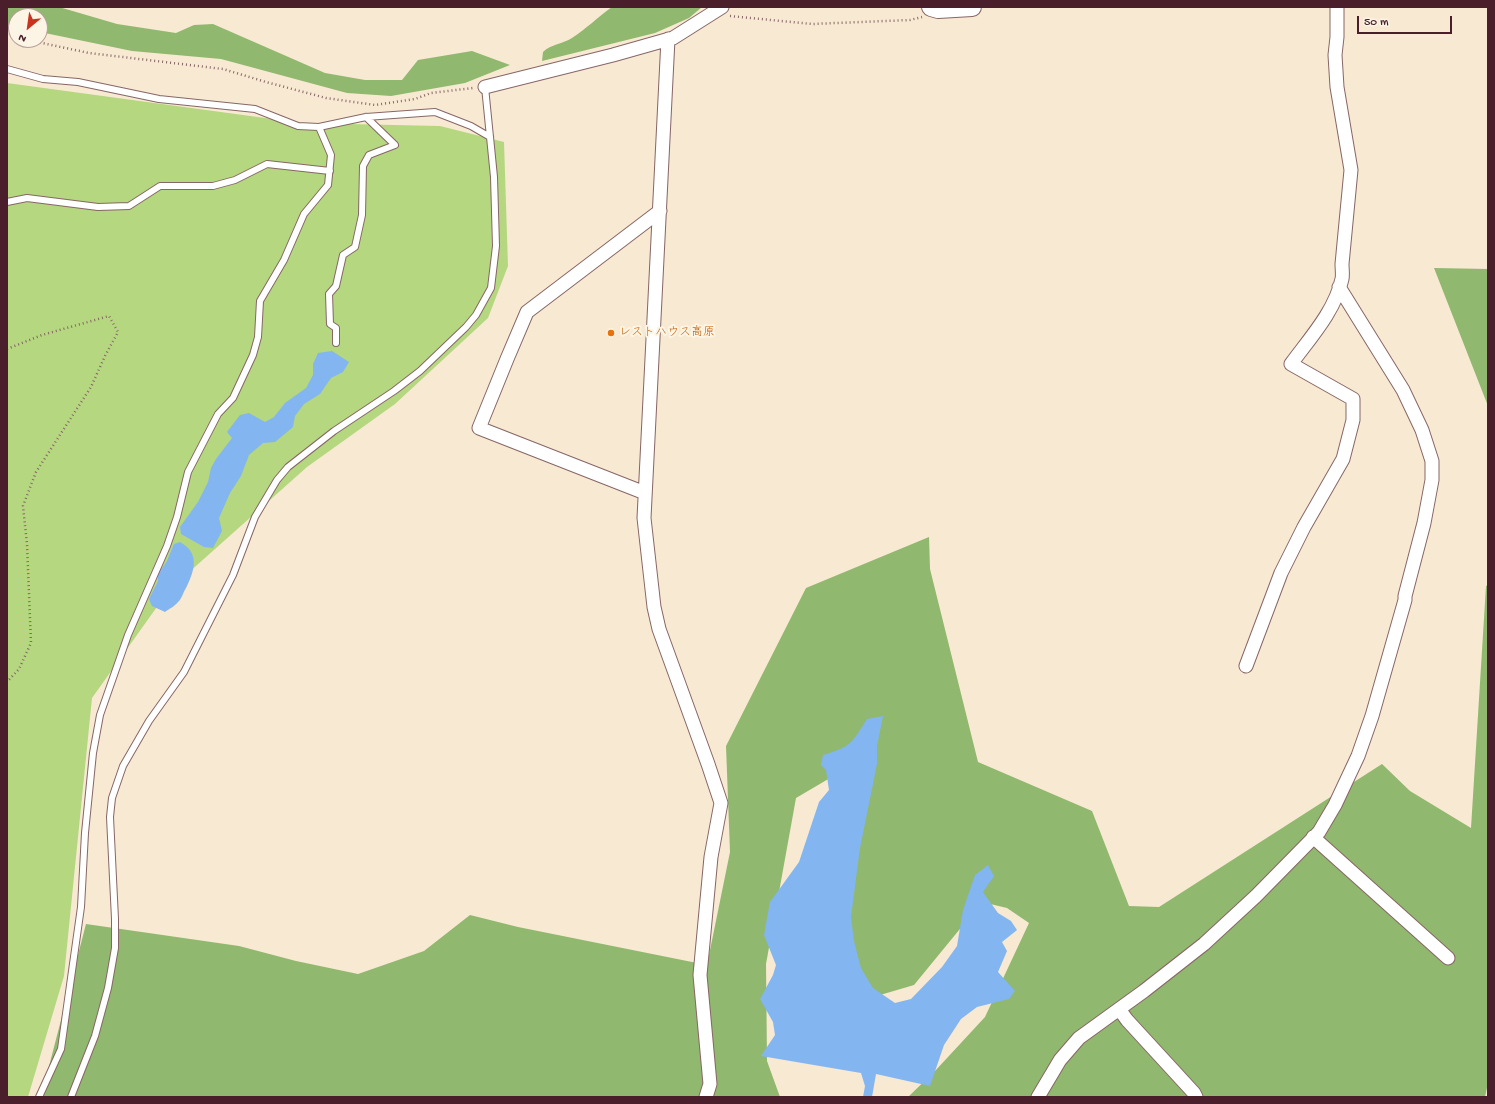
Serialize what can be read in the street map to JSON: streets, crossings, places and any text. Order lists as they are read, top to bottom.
{
  "places": ["レストハウス高原"],
  "scale_bar": "50 m",
  "north": "bottom left"
}
